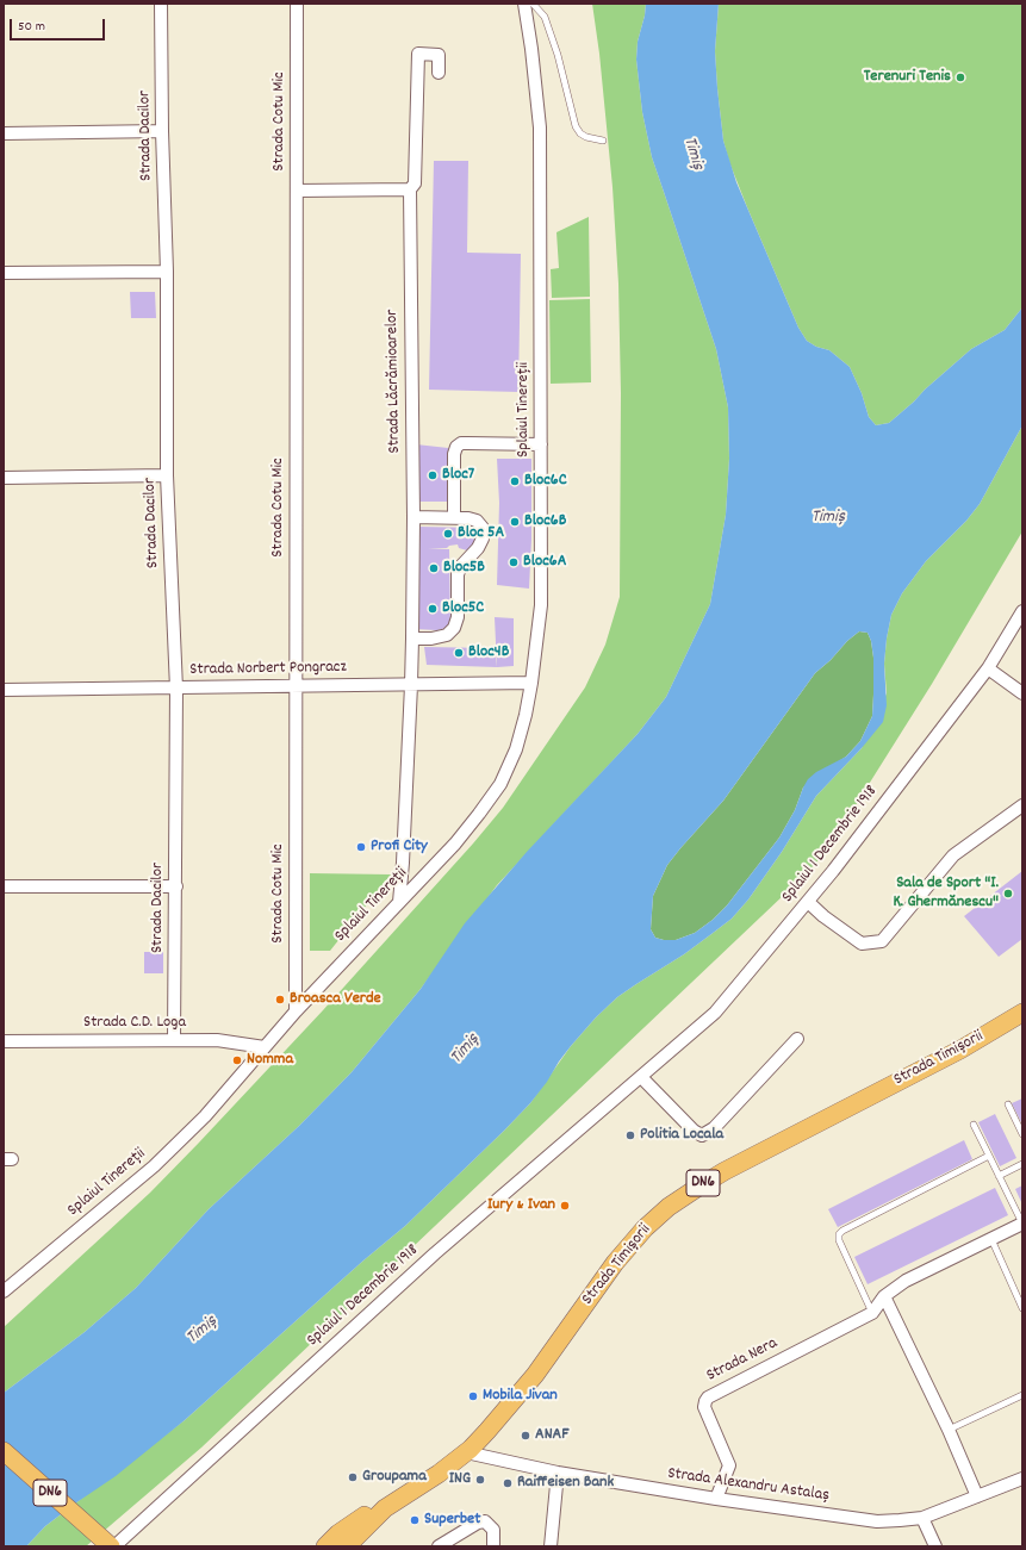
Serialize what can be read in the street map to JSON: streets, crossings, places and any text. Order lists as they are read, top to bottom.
{
  "streets": {
    "main road": ["Strada Timișorii", "DN6"],
    "street": [
      "Strada Cotu Mic",
      "Strada Dacilor",
      "Strada Lăcrămioarelor",
      "Splaiul Tinereții",
      "Strada Norbert Pongracz",
      "Splaiul 1 Decembrie 1918",
      "Strada C.D. Loga",
      "Strada Nera",
      "Strada Alexandru Astalaș"
    ]
  },
  "crossings": [
    ["Strada Cotu Mic", "Splaiul Tinereții"],
    ["Strada Cotu Mic", "Strada Norbert Pongracz"],
    ["Strada Dacilor", "Strada Norbert Pongracz"],
    ["Strada Dacilor", "Strada C.D. Loga"],
    ["Strada Lăcrămioarelor", "Splaiul Tinereții"],
    ["Strada Lăcrămioarelor", "Strada Norbert Pongracz"],
    ["Splaiul Tinereții", "Strada Norbert Pongracz"],
    ["Splaiul Tinereții", "Strada C.D. Loga"],
    ["Strada Timișorii", "Strada Alexandru Astalaș"],
    ["Strada Nera", "Strada Alexandru Astalaș"]
  ],
  "water": ["Timiș"],
  "places": [
    "Terenuri Tenis",
    "Bloc7",
    "Bloc6C",
    "Bloc6B",
    "Bloc 5A",
    "Bloc6A",
    "Bloc5B",
    "Bloc5C",
    "Bloc4B",
    "Profi City",
    "Sala de Sport \"I. K. Ghermănescu\"",
    "Broasca Verde",
    "Nomma",
    "Politia Locala",
    "Iury & Ivan",
    "Mobila Jivan",
    "ANAF",
    "Groupama",
    "ING",
    "Raiffeisen Bank",
    "Superbet"
  ],
  "scale_bar": "50 m"
}
